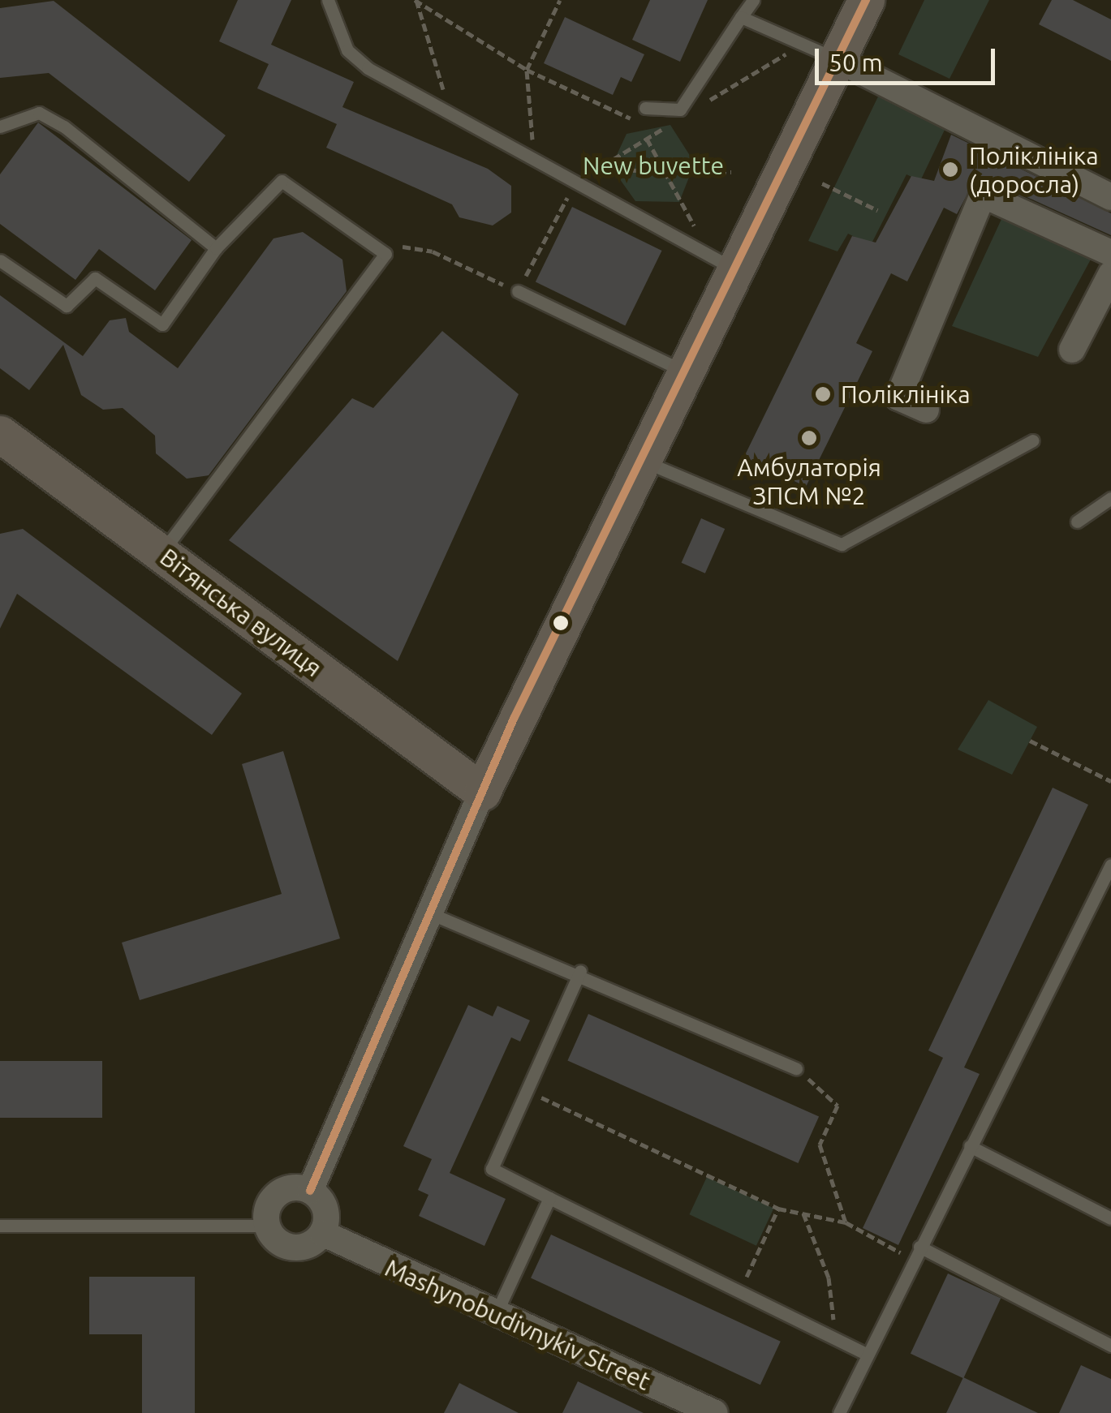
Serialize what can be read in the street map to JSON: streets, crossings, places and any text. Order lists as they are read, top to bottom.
{
  "streets": {
    "street": ["Вітянська вулиця", "Mashynobudivnykiv Street"]
  },
  "parks": ["New buvette"],
  "places": ["Поліклініка (доросла)", "Поліклініка", "Амбулаторія ЗПСМ №2"],
  "scale_bar": "50 m"
}
